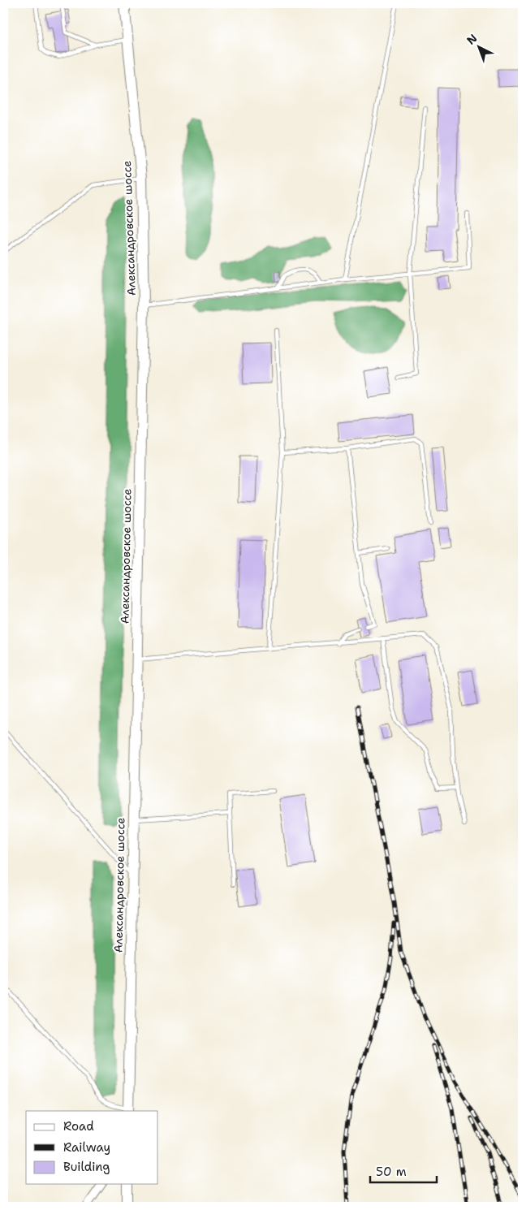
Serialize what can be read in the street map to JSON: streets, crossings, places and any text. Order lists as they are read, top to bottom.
{
  "streets": {
    "main road": ["Александровское шоссе"]
  },
  "legend": ["Road", "Railway", "Building"],
  "scale_bar": "50 m",
  "north": "top left"
}
